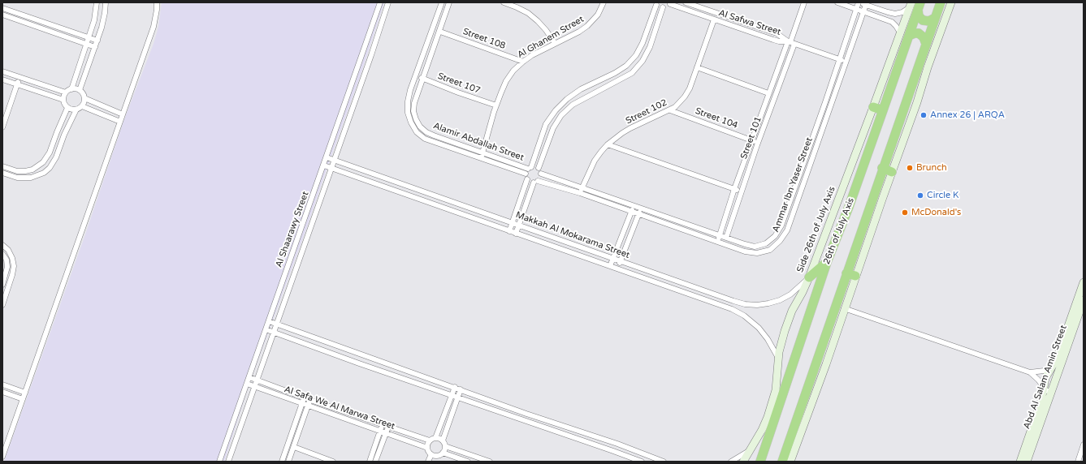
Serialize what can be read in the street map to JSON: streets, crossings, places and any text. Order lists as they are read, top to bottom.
{
  "streets": {
    "highway": ["26th of July Axis"],
    "street": [
      "Al Safwa Street",
      "Al Ghanem Street",
      "Street 108",
      "Street 107",
      "Street 102",
      "Street 104",
      "Street 101",
      "Alamir Abdallah Street",
      "Ammar Ibn Yaser Street",
      "Al Shaarawy Street",
      "Side 26th of July Axis",
      "Makkah Al Mokarama Street",
      "Abd Al Salam Amin Street",
      "Al Safa We Al Marwa Street"
    ]
  },
  "crossings": [
    ["Al Safwa Street", "Street 102"],
    ["Al Safwa Street", "Street 101"],
    ["Al Safwa Street", "Ammar Ibn Yaser Street"],
    ["Al Ghanem Street", "Street 108"],
    ["Al Ghanem Street", "Street 107"],
    ["Al Ghanem Street", "Alamir Abdallah Street"],
    ["Street 108", "Alamir Abdallah Street"],
    ["Street 107", "Alamir Abdallah Street"],
    ["Street 102", "Street 104"],
    ["Street 102", "Ammar Ibn Yaser Street"],
    ["Street 104", "Street 101"],
    ["Street 101", "Ammar Ibn Yaser Street"],
    ["Alamir Abdallah Street", "Ammar Ibn Yaser Street"],
    ["Al Shaarawy Street", "Makkah Al Mokarama Street"],
    ["Al Shaarawy Street", "Al Safa We Al Marwa Street"],
    ["Side 26th of July Axis", "26th of July Axis"],
    ["Side 26th of July Axis", "Makkah Al Mokarama Street"]
  ],
  "places": [
    "Annex 26 | ARQA",
    "Brunch",
    "Circle K",
    "McDonald's"
  ]
}
